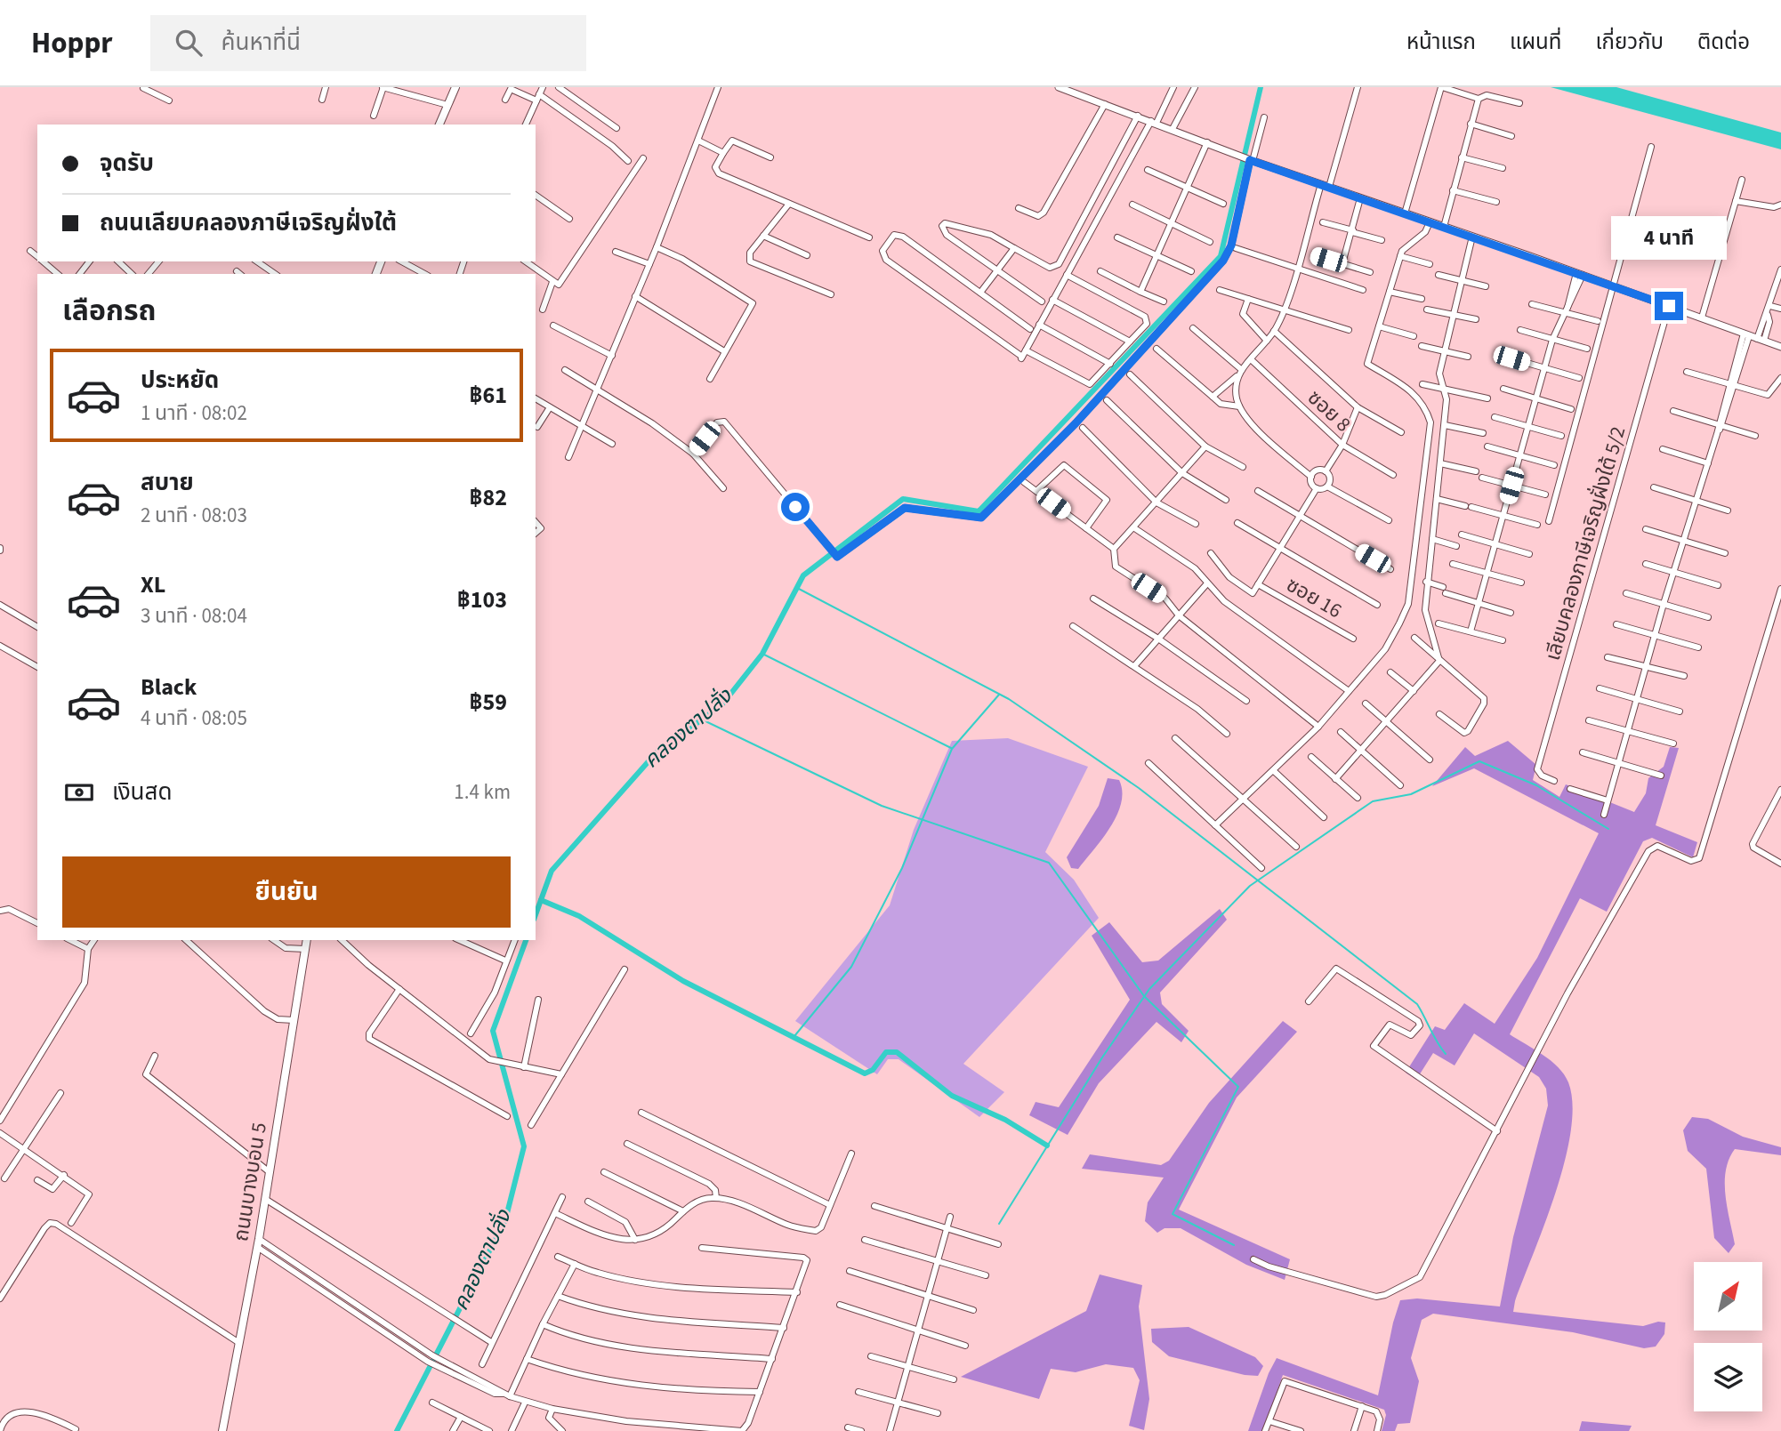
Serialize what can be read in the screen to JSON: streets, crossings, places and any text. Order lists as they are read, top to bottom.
{
  "streets": {
    "main road": ["ถนนบางบอน 5"],
    "street": ["ซอย 8", "เลียบคลองภาษีเจริญฝั่งใต้ 5/2", "ซอย 16"]
  },
  "water": ["คลองตาปลั่ง"],
  "north": "top right",
  "page": {
    "header": "Hoppr",
    "search": "ค้นหาที่นี่",
    "nav": [
      "หน้าแรก",
      "แผนที่",
      "เกี่ยวกับ",
      "ติดต่อ"
    ],
    "banner": ["จุดรับ", "ถนนเลียบคลองภาษีเจริญฝั่งใต้"],
    "bubble": "4 นาที",
    "heading": "เลือกรถ",
    "list": [
      {
        "name": "ประหยัด",
        "note": "1 นาที · 08:02",
        "value": "฿61"
      },
      {
        "name": "สบาย",
        "note": "2 นาที · 08:03",
        "value": "฿82"
      },
      {
        "name": "XL",
        "note": "3 นาที · 08:04",
        "value": "฿103"
      },
      {
        "name": "Black",
        "note": "4 นาที · 08:05",
        "value": "฿59"
      }
    ],
    "pay": ["เงินสด", "1.4 km"],
    "buttons": "ยืนยัน"
  }
}
